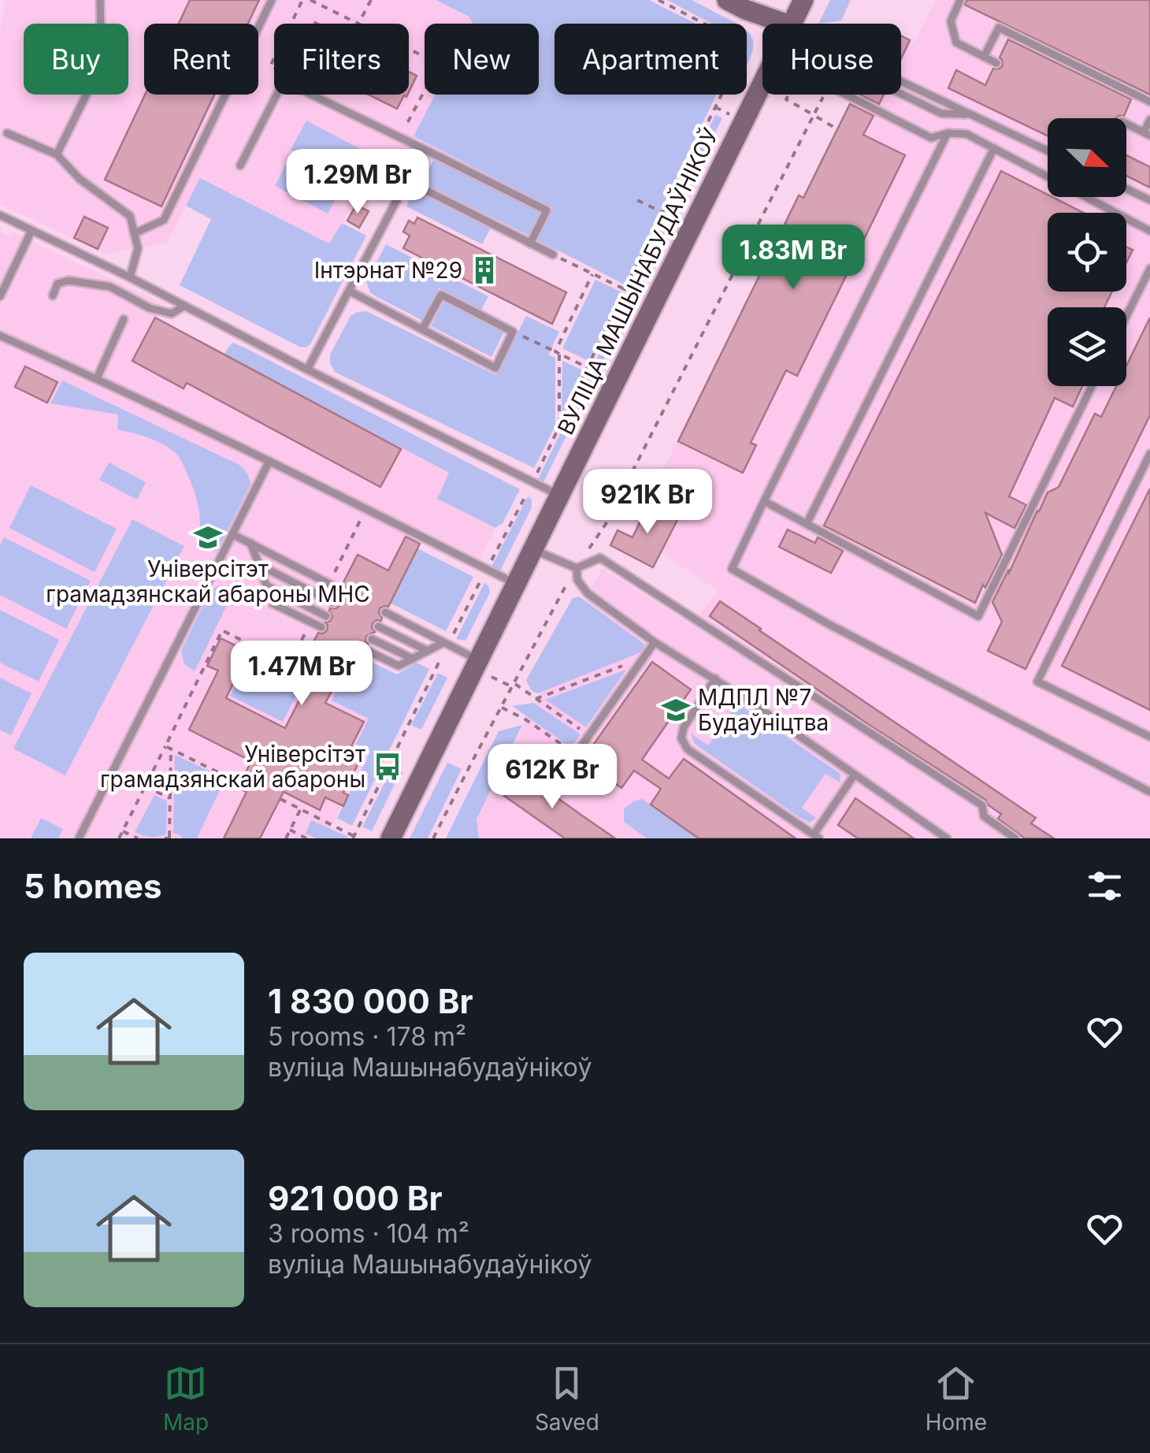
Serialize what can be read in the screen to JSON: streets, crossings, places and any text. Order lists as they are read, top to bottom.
{
  "streets": {
    "main road": ["ВУЛІЦА МАШЫНАБУДАЎНІКОЎ"]
  },
  "places": {
    "building": ["Інтэрнат №29"],
    "school or university": ["Універсітэт грамадзянскай абароны МНС", "МДПЛ №7 Будаўніцтва"],
    "bus stop": ["Універсітэт грамадзянскай абароны"]
  },
  "north": "bottom right",
  "page": {
    "chip": [
      "Buy",
      "Rent",
      "Filters",
      "New",
      "Apartment",
      "House"
    ],
    "price": [
      "1.29M Br",
      "1.83M Br",
      "921K Br",
      "1.47M Br",
      "612K Br"
    ],
    "heading": "5 homes",
    "list": [
      {
        "name": "1 830 000 Br",
        "note": "5 rooms · 178 m² · вуліца Машынабудаўнікоў"
      },
      {
        "name": "921 000 Br",
        "note": "3 rooms · 104 m² · вуліца Машынабудаўнікоў"
      }
    ],
    "tabs": ["Map", "Saved", "Home"]
  }
}
